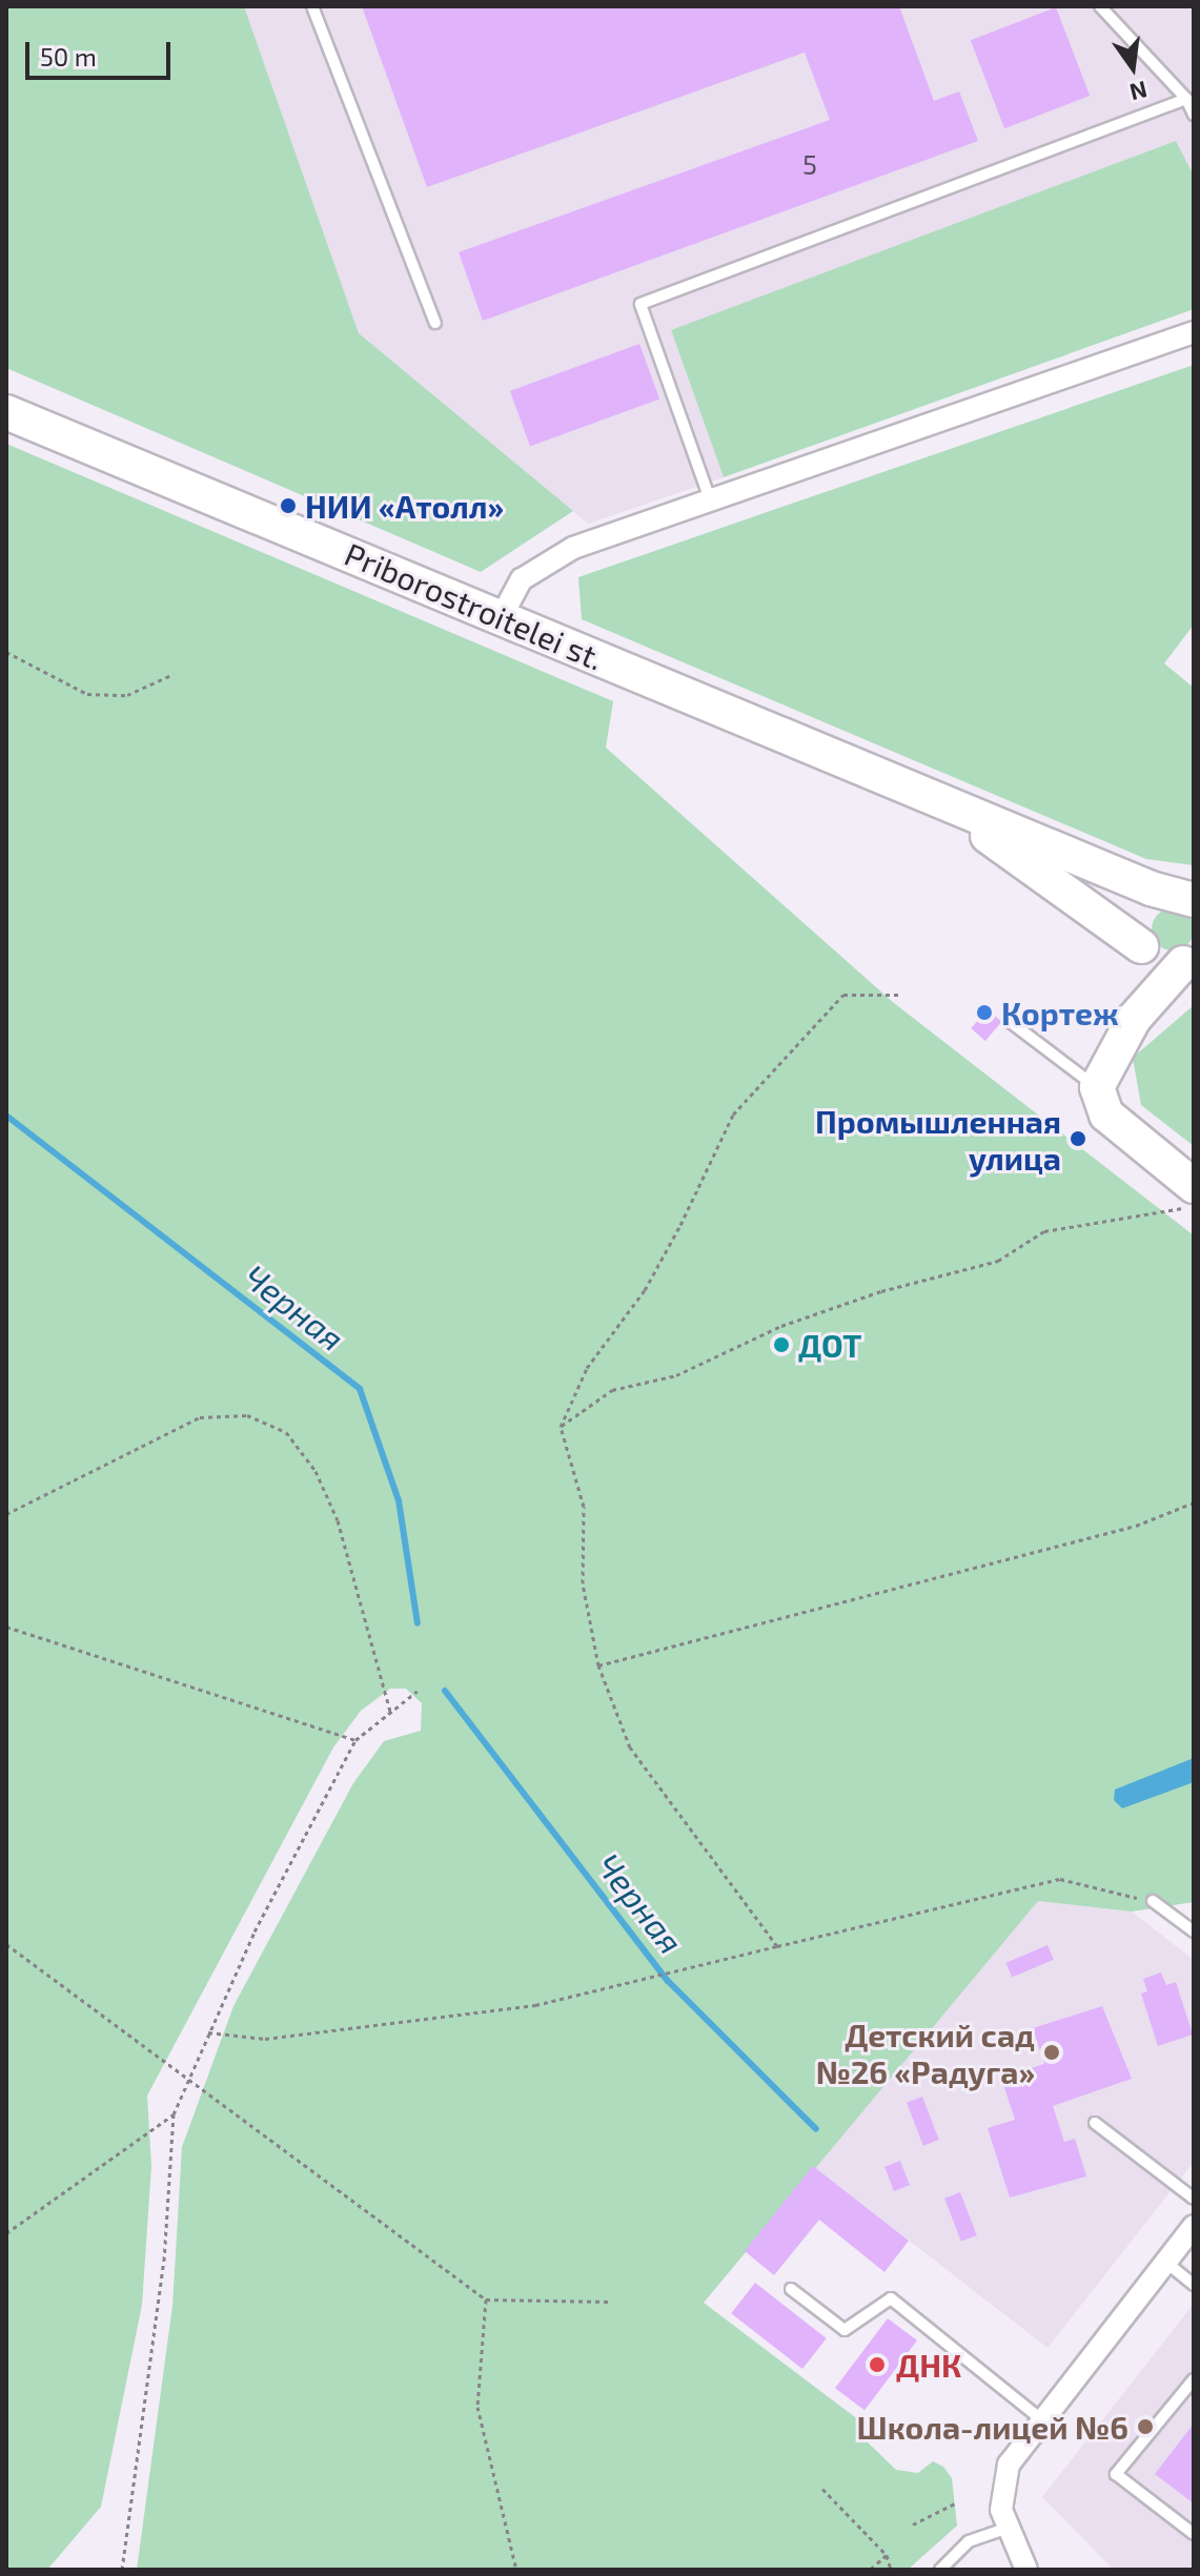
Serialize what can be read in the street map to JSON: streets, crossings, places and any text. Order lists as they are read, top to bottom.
{
  "streets": {
    "main road": ["Priborostroitelei st."]
  },
  "water": ["Черная"],
  "places": [
    "НИИ «Атолл»",
    "Кортеж",
    "Промышленная улица",
    "ДОТ",
    "Детский сад №26 «Радуга»",
    "ДНК",
    "Школа-лицей №6"
  ],
  "house_numbers": ["5"],
  "scale_bar": "50 m",
  "north": "bottom"
}
